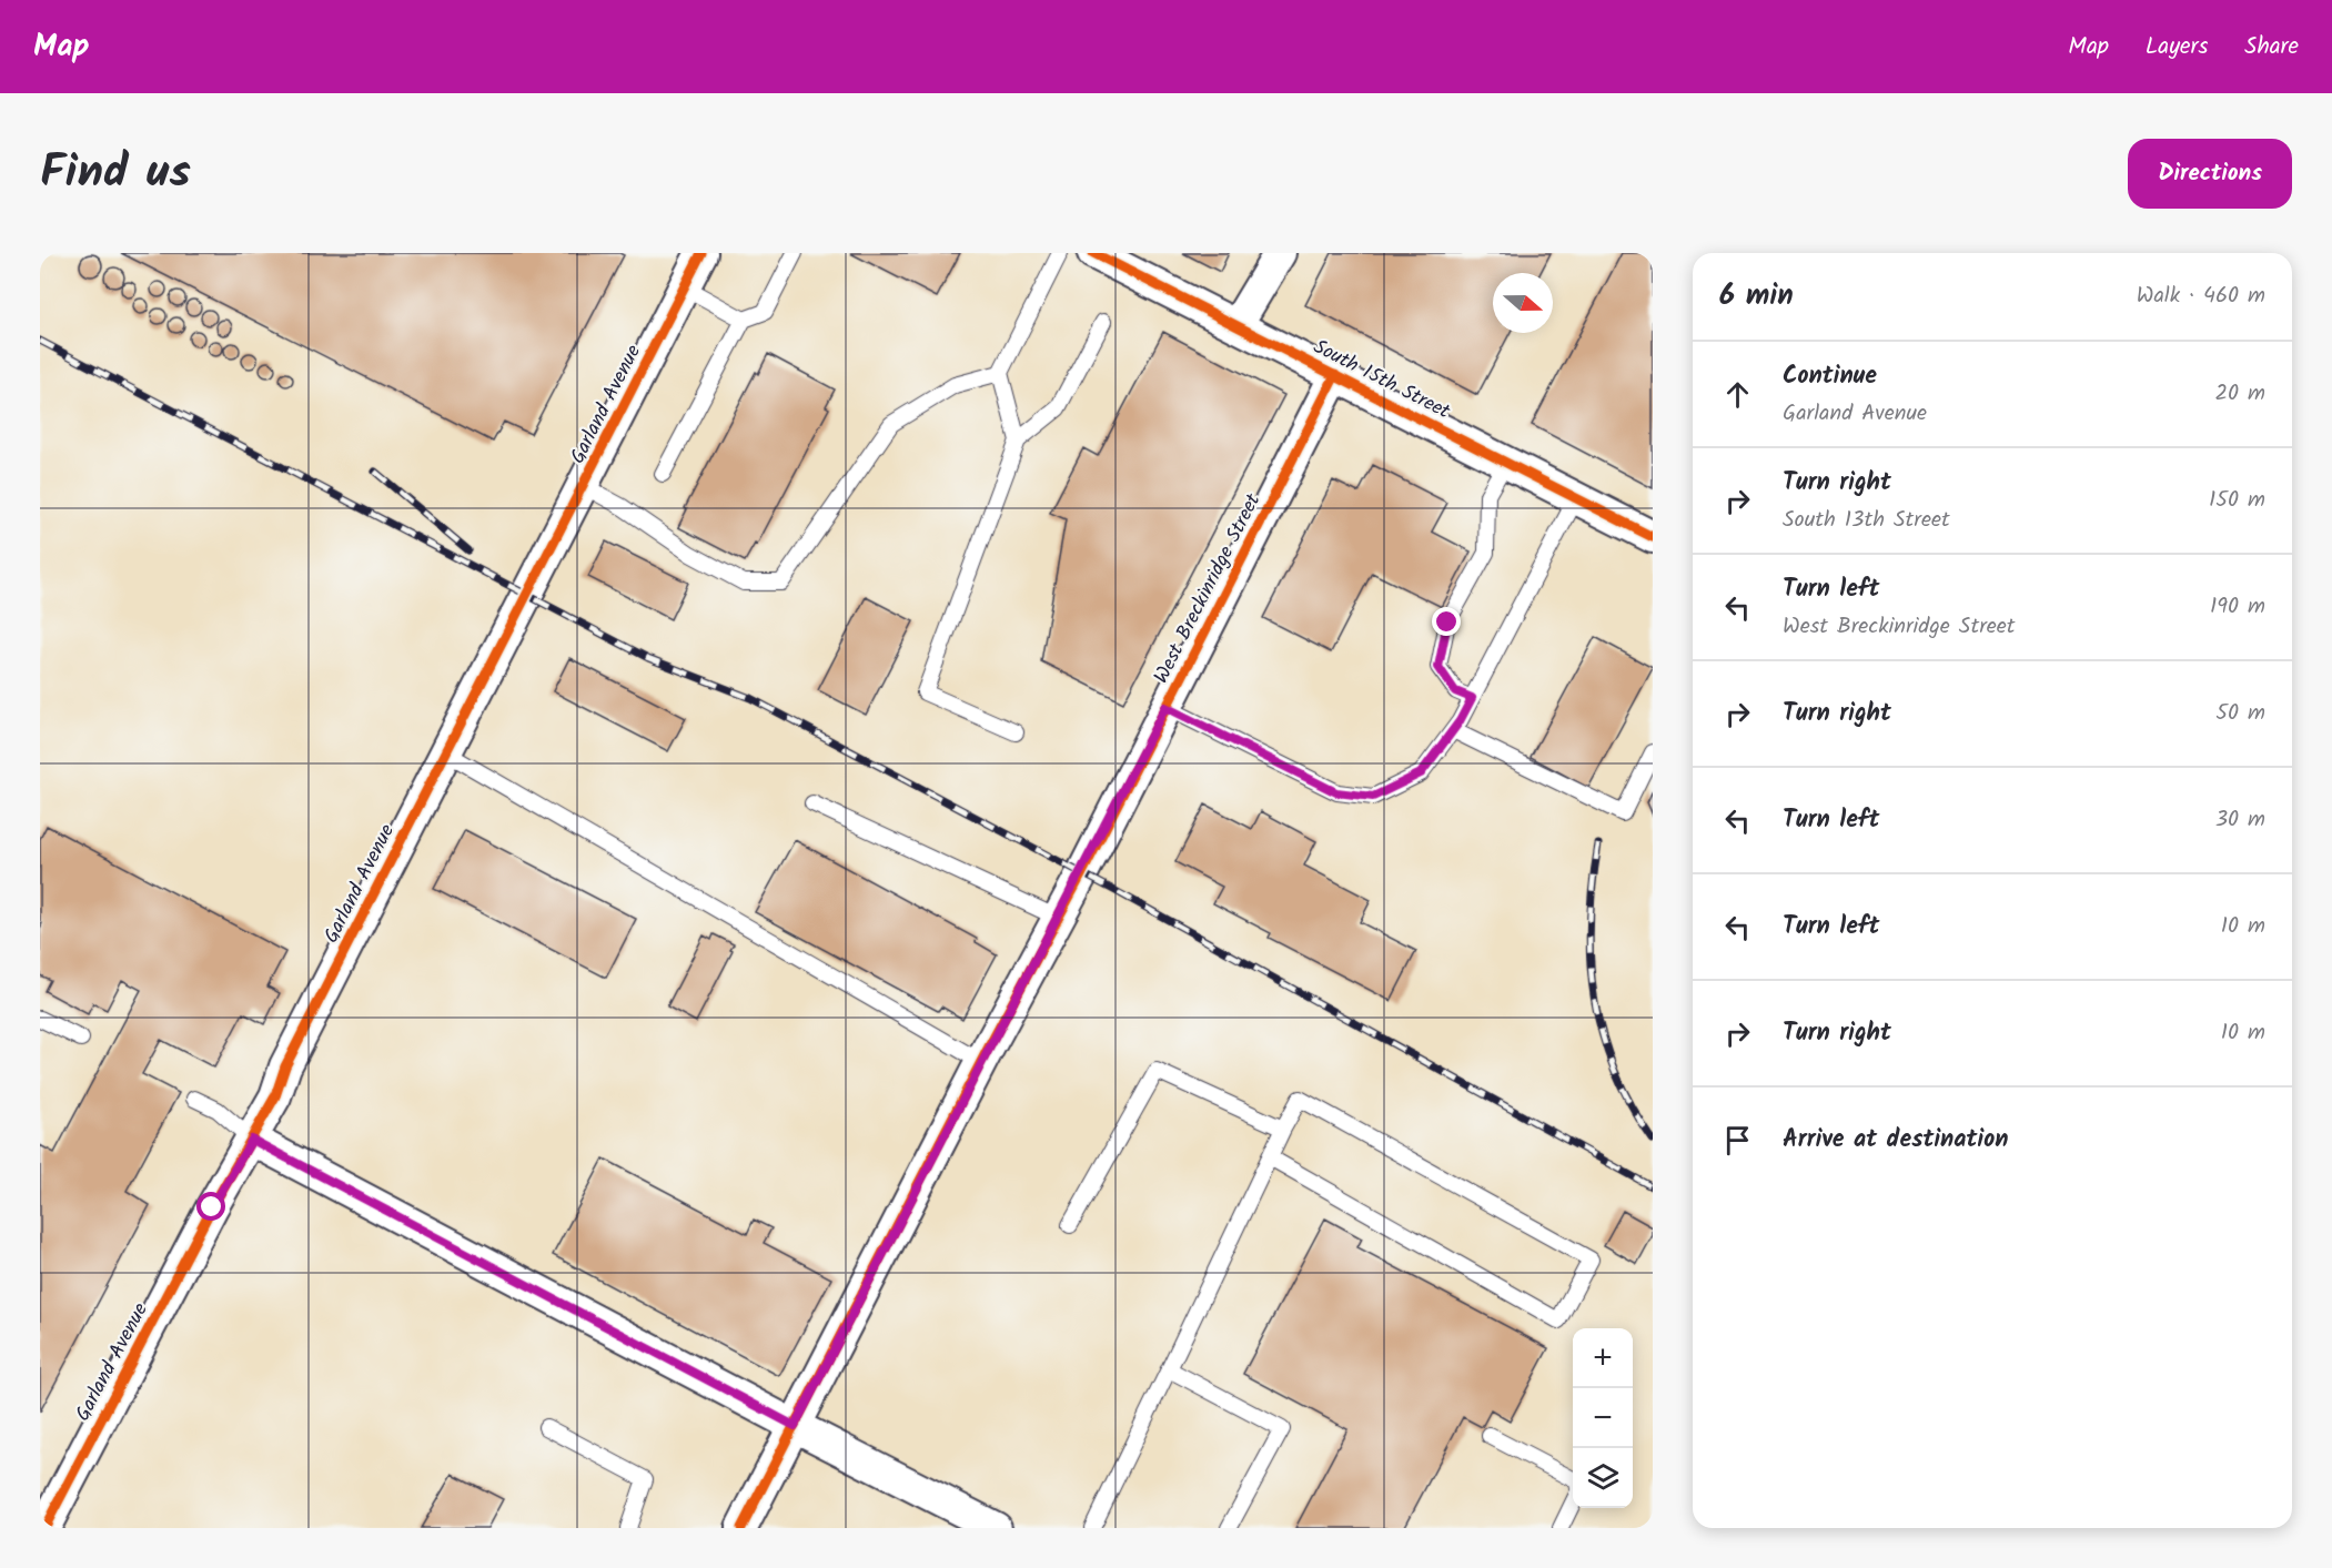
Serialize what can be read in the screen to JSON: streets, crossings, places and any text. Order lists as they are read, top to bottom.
{
  "streets": {
    "street": ["South 15th Street", "Garland Avenue", "West Breckinridge Street"]
  },
  "crossings": [
    ["South 15th Street", "West Breckinridge Street"]
  ],
  "north": "right",
  "page": {
    "header": "Map",
    "nav": ["Map", "Layers", "Share"],
    "title": "Find us",
    "buttons": "Directions",
    "heading": ["6 min", "Walk · 460 m"],
    "list": [
      ["Continue", "Garland Avenue", "20 m"],
      ["Turn right", "South 13th Street", "150 m"],
      ["Turn left", "West Breckinridge Street", "190 m"],
      ["Turn right", "50 m"],
      ["Turn left", "30 m"],
      ["Turn left", "10 m"],
      ["Turn right", "10 m"],
      "Arrive at destination"
    ],
    "map_buttons": ["+", "−"]
  }
}
